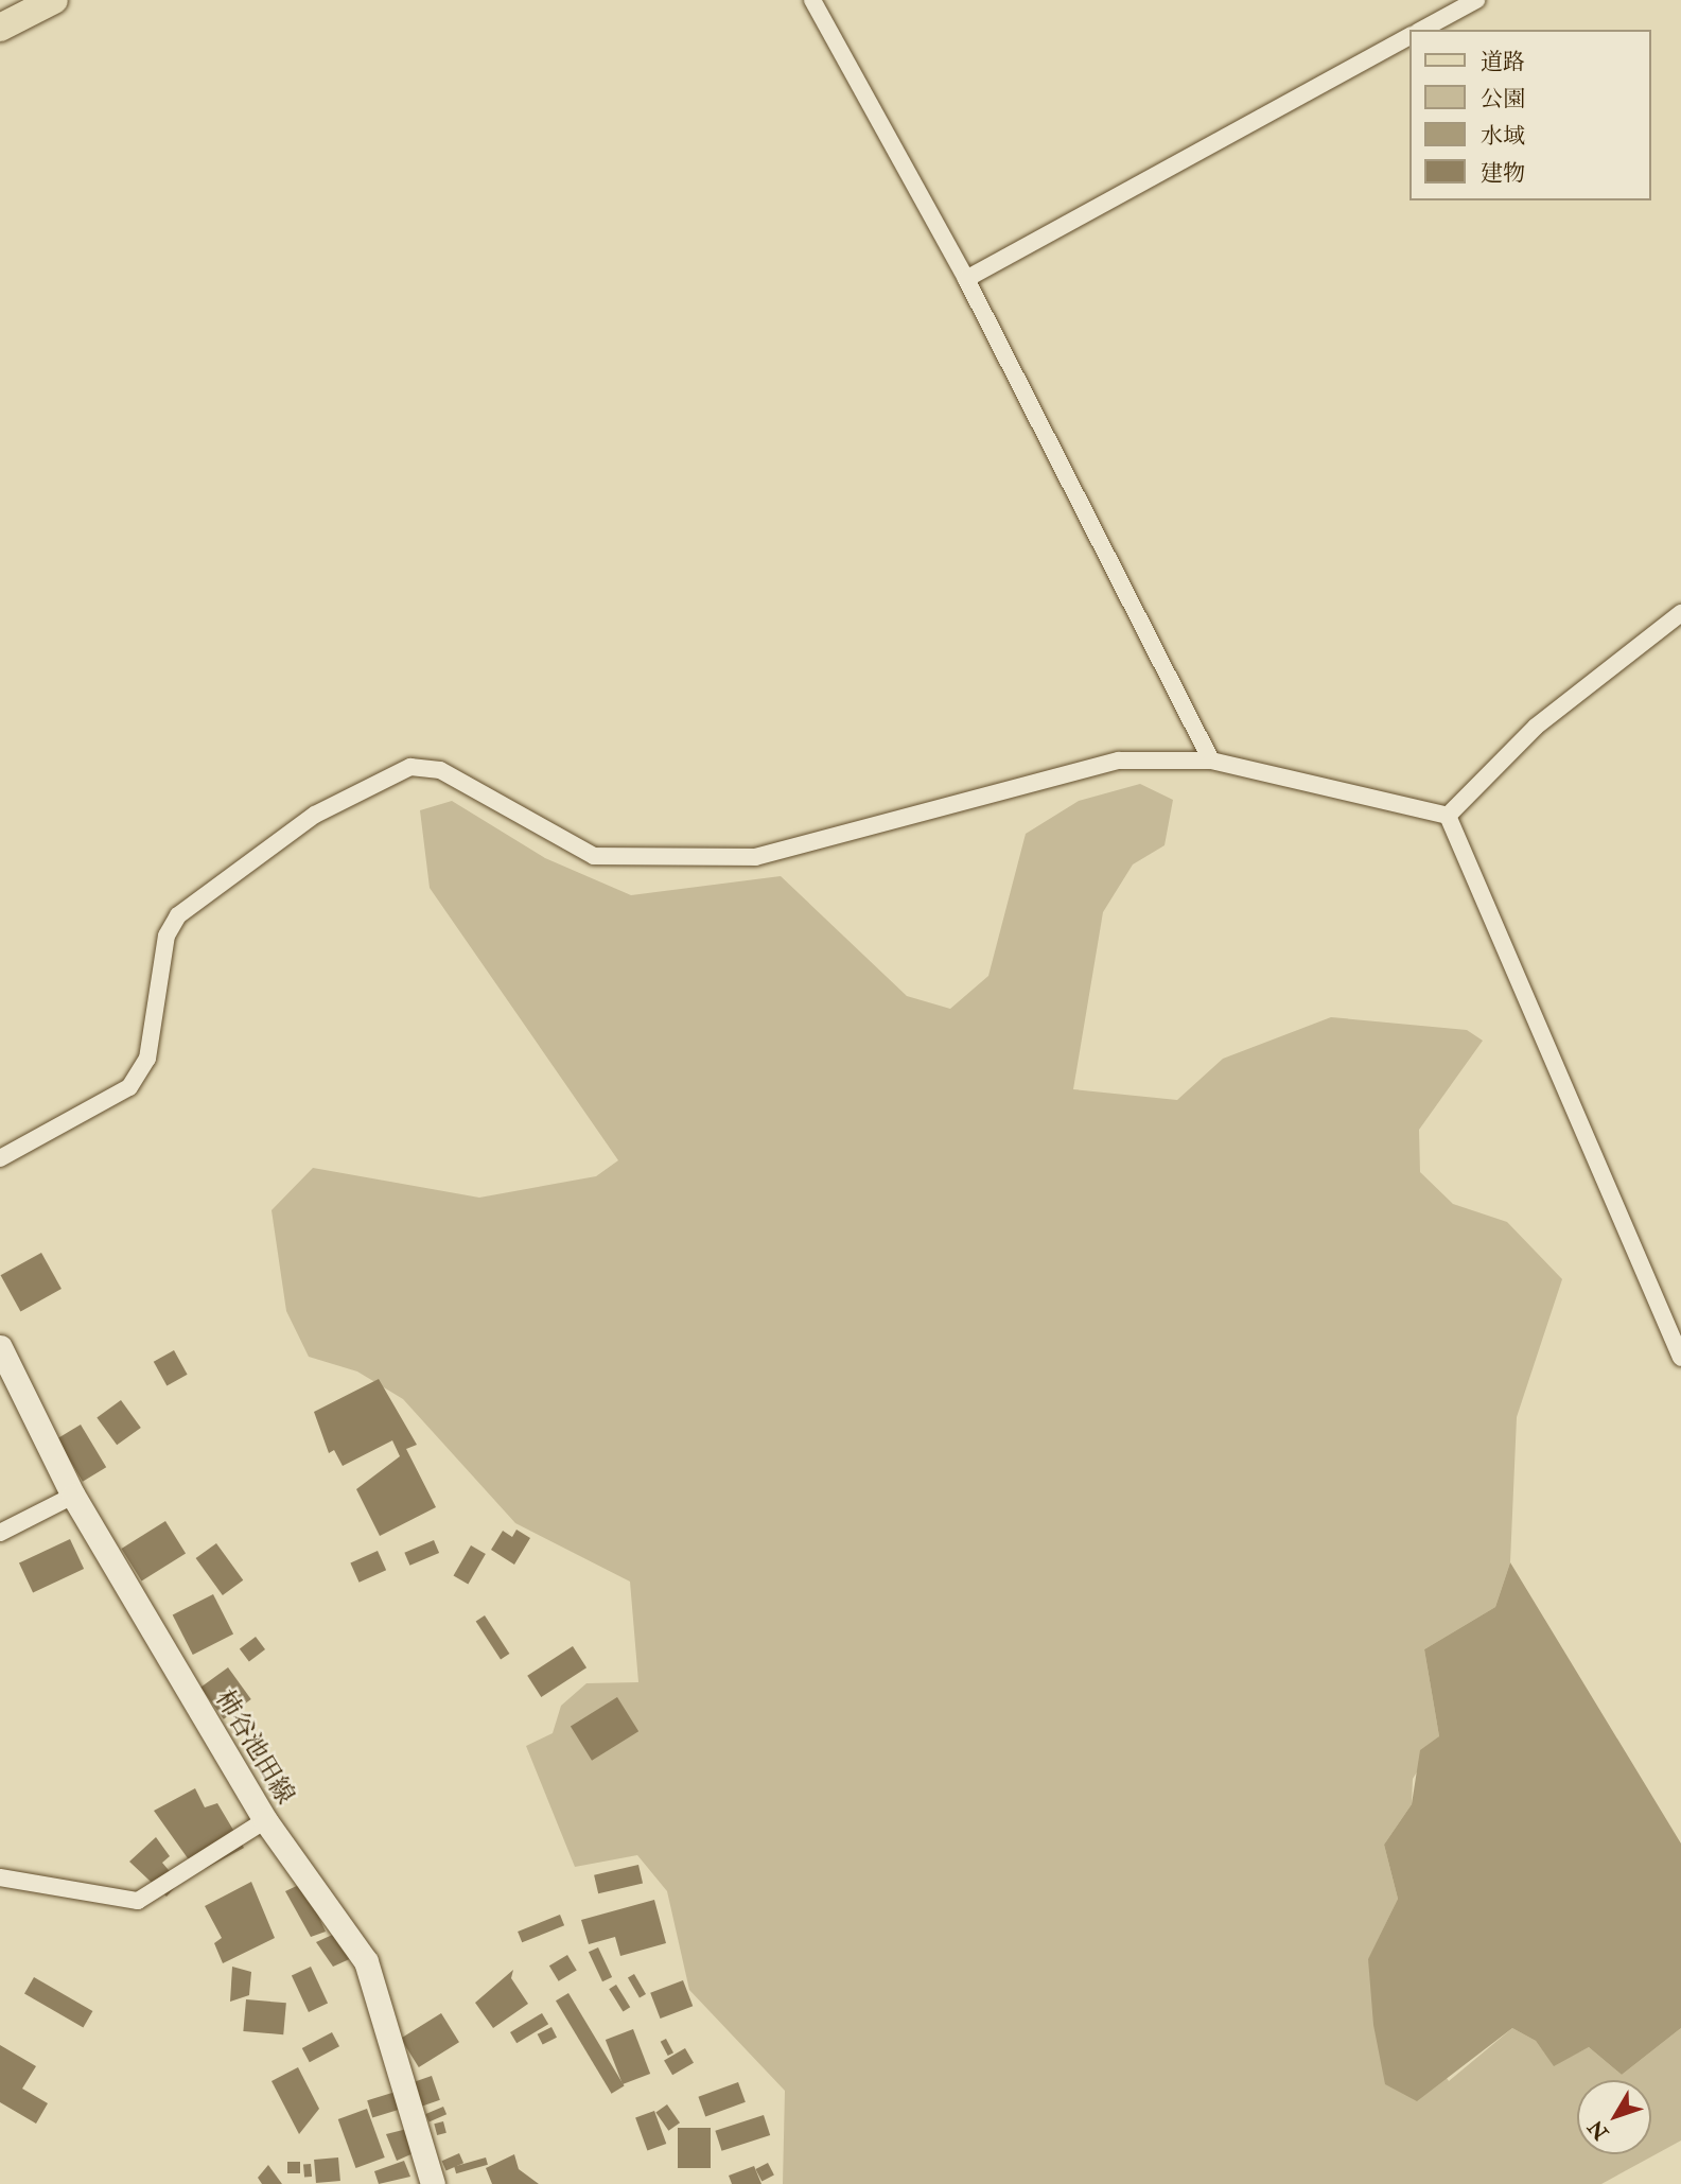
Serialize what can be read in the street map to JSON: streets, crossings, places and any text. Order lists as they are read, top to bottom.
{
  "streets": {
    "main road": ["柿谷池田線"]
  },
  "legend": [
    "道路",
    "公園",
    "水域",
    "建物"
  ],
  "north": "bottom left"
}
